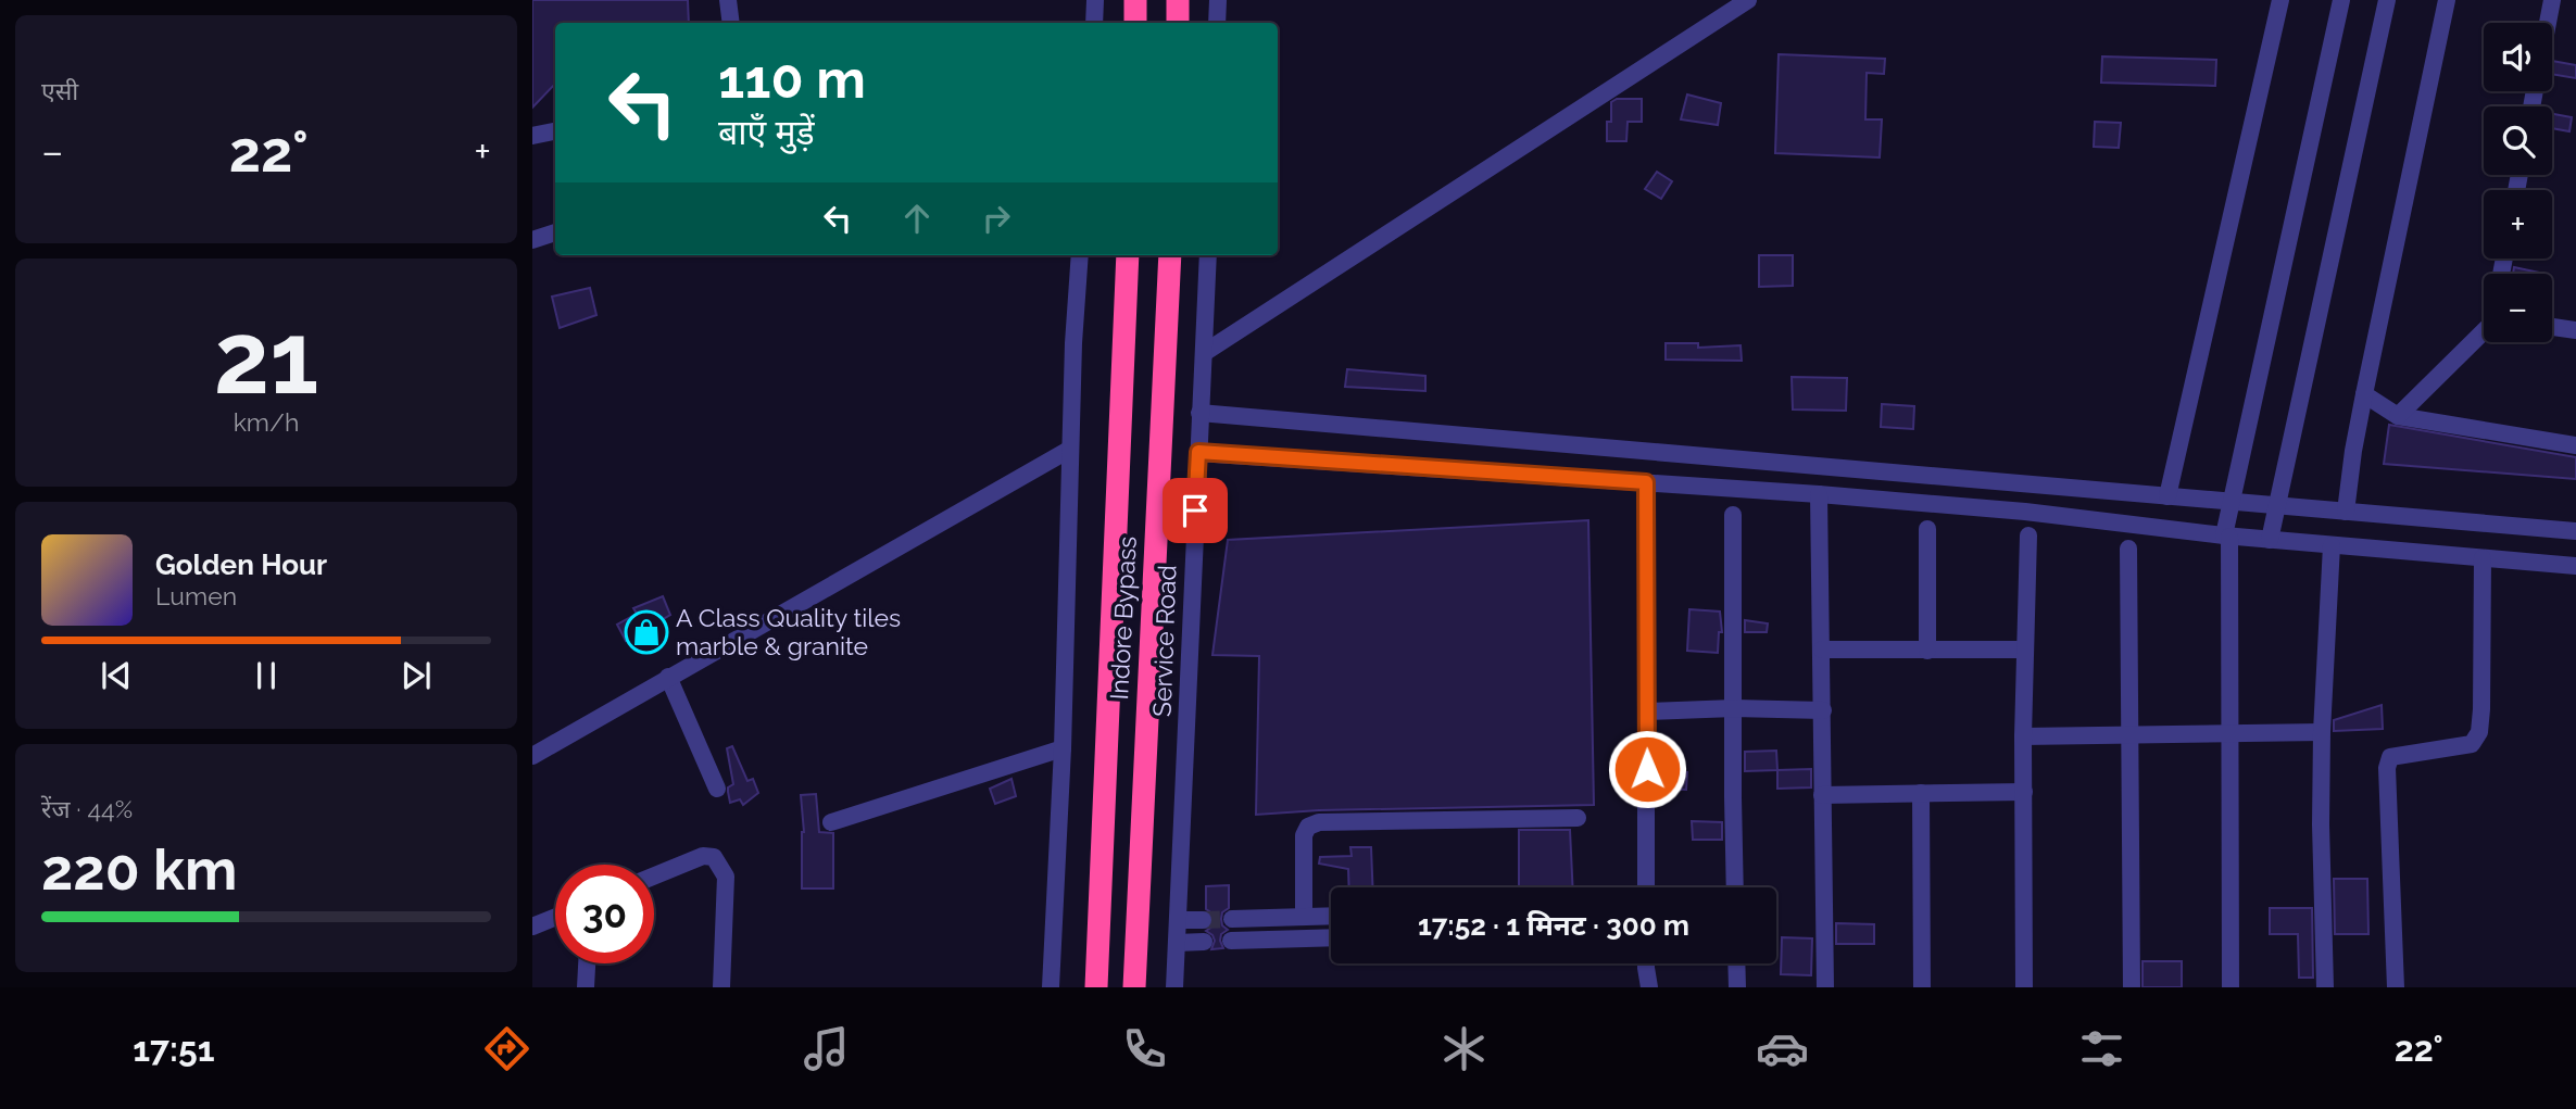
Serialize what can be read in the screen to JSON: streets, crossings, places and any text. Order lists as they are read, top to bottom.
{
  "streets": {
    "highway": ["Indore Bypass"],
    "street": ["Service Road"]
  },
  "places": {
    "shop": ["A Class Quality tiles marble & granite"]
  },
  "page": {
    "tile": [
      "एसी",
      ["21", "km/h"],
      ["रेंज · 44%", "220 km"]
    ],
    "map_buttons": ["+", "−"],
    "turn": ["110 m", "बाएँ मुड़ें"],
    "heat": ["−", "22°", "+"],
    "song": ["Golden Hour", "Lumen"],
    "limit": "30",
    "trip": "17:52 · 1 मिनट · 300 m",
    "tabs": ["17:51", "22°"]
  }
}
